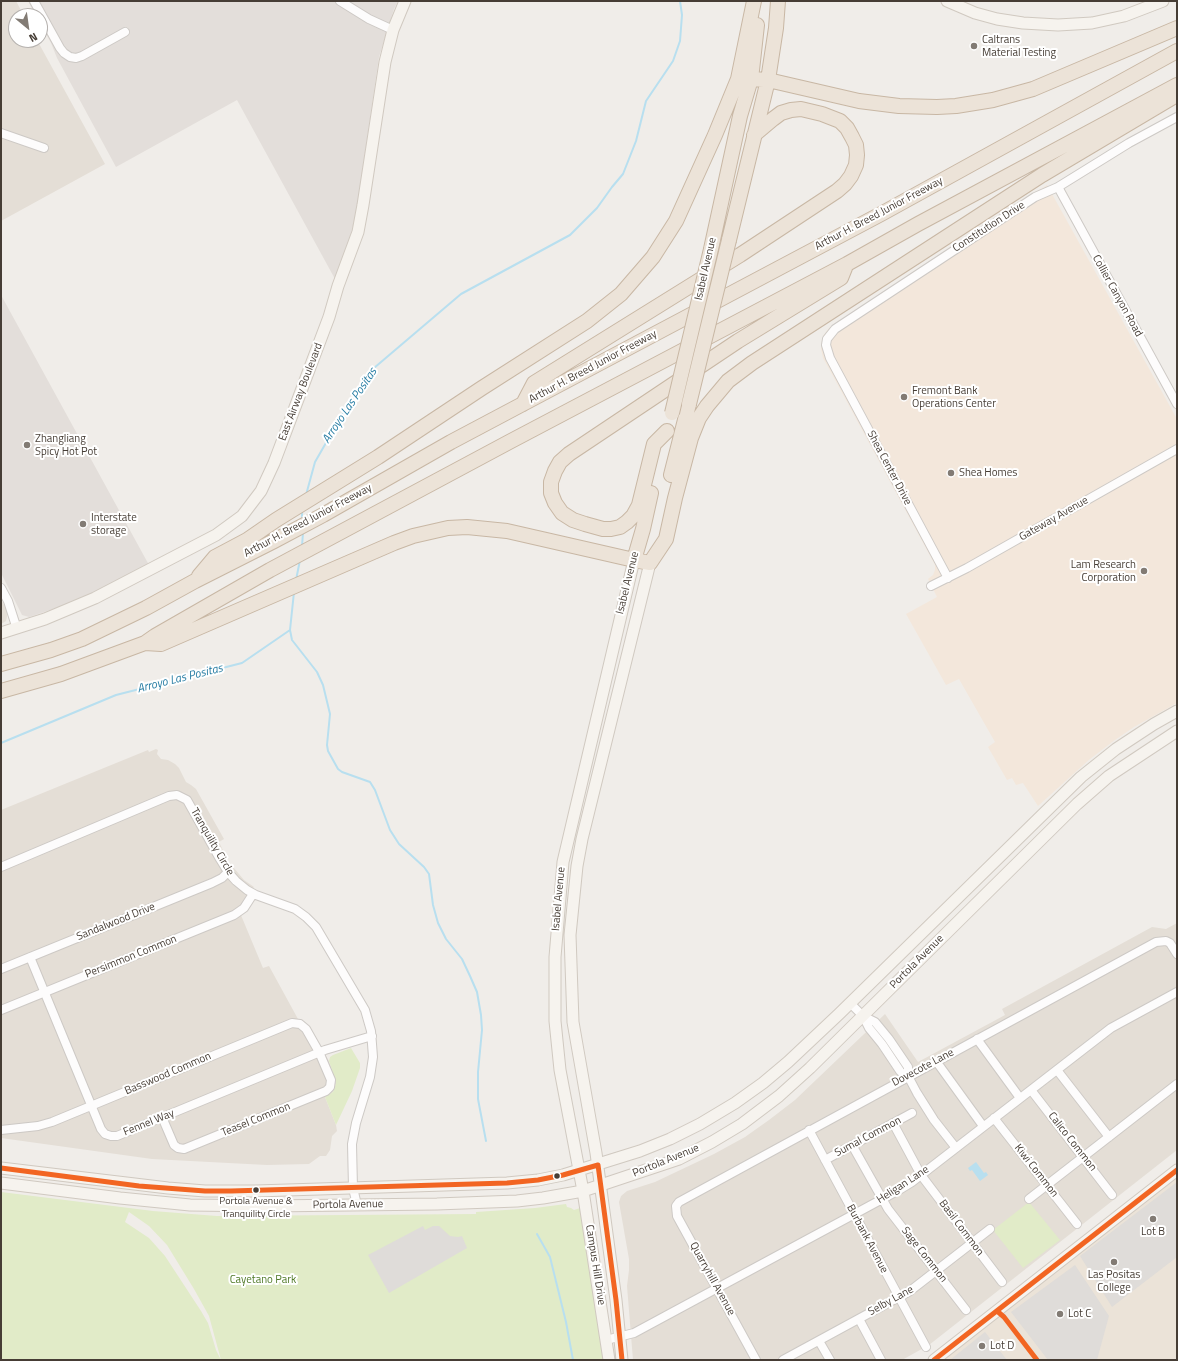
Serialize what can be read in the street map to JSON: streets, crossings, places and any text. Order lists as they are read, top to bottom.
{
  "streets": {
    "highway": ["Arthur H. Breed Junior Freeway", "Isabel Avenue"],
    "main road": ["East Airway Boulevard", "Portola Avenue", "Campus Hill Drive"],
    "street": [
      "Constitution Drive",
      "Collier Canyon Road",
      "Shea Center Drive",
      "Gateway Avenue",
      "Tranquility Circle",
      "Sandalwood Drive",
      "Persimmon Common",
      "Dovecote Lane",
      "Basswood Common",
      "Teasel Common",
      "Fennel Way",
      "Sumal Common",
      "Calico Common",
      "Kiwi Common",
      "Heligan Lane",
      "Basil Common",
      "Burbank Avenue",
      "Sage Common",
      "Quarryhill Avenue",
      "Selby Lane"
    ]
  },
  "crossings": [
    ["Constitution Drive", "Collier Canyon Road"],
    ["Constitution Drive", "Shea Center Drive"],
    ["Isabel Avenue", "Portola Avenue"],
    ["Isabel Avenue", "Campus Hill Drive"],
    ["Shea Center Drive", "Gateway Avenue"],
    ["Tranquility Circle", "Sandalwood Drive"],
    ["Tranquility Circle", "Persimmon Common"],
    ["Tranquility Circle", "Portola Avenue"],
    ["Tranquility Circle", "Fennel Way"],
    ["Sandalwood Drive", "Fennel Way"],
    ["Persimmon Common", "Fennel Way"],
    ["Portola Avenue", "Campus Hill Drive"],
    ["Dovecote Lane", "Burbank Avenue"],
    ["Dovecote Lane", "Quarryhill Avenue"],
    ["Basswood Common", "Teasel Common"],
    ["Basswood Common", "Fennel Way"],
    ["Teasel Common", "Fennel Way"],
    ["Sumal Common", "Basil Common"],
    ["Sumal Common", "Burbank Avenue"],
    ["Sumal Common", "Sage Common"],
    ["Calico Common", "Heligan Lane"],
    ["Kiwi Common", "Heligan Lane"],
    ["Heligan Lane", "Basil Common"],
    ["Heligan Lane", "Burbank Avenue"],
    ["Heligan Lane", "Sage Common"],
    ["Heligan Lane", "Campus Hill Drive"],
    ["Heligan Lane", "Quarryhill Avenue"],
    ["Basil Common", "Selby Lane"],
    ["Burbank Avenue", "Selby Lane"],
    ["Sage Common", "Selby Lane"]
  ],
  "water": ["Arroyo Las Positas"],
  "parks": ["Cayetano Park"],
  "places": [
    "Caltrans Material Testing",
    "Fremont Bank Operations Center",
    "Zhangliang Spicy Hot Pot",
    "Shea Homes",
    "Interstate storage",
    "Lam Research Corporation",
    "Portola Avenue & Tranquility Circle",
    "Lot B",
    "Las Positas College",
    "Lot C",
    "Lot D"
  ],
  "north": "bottom right"
}
